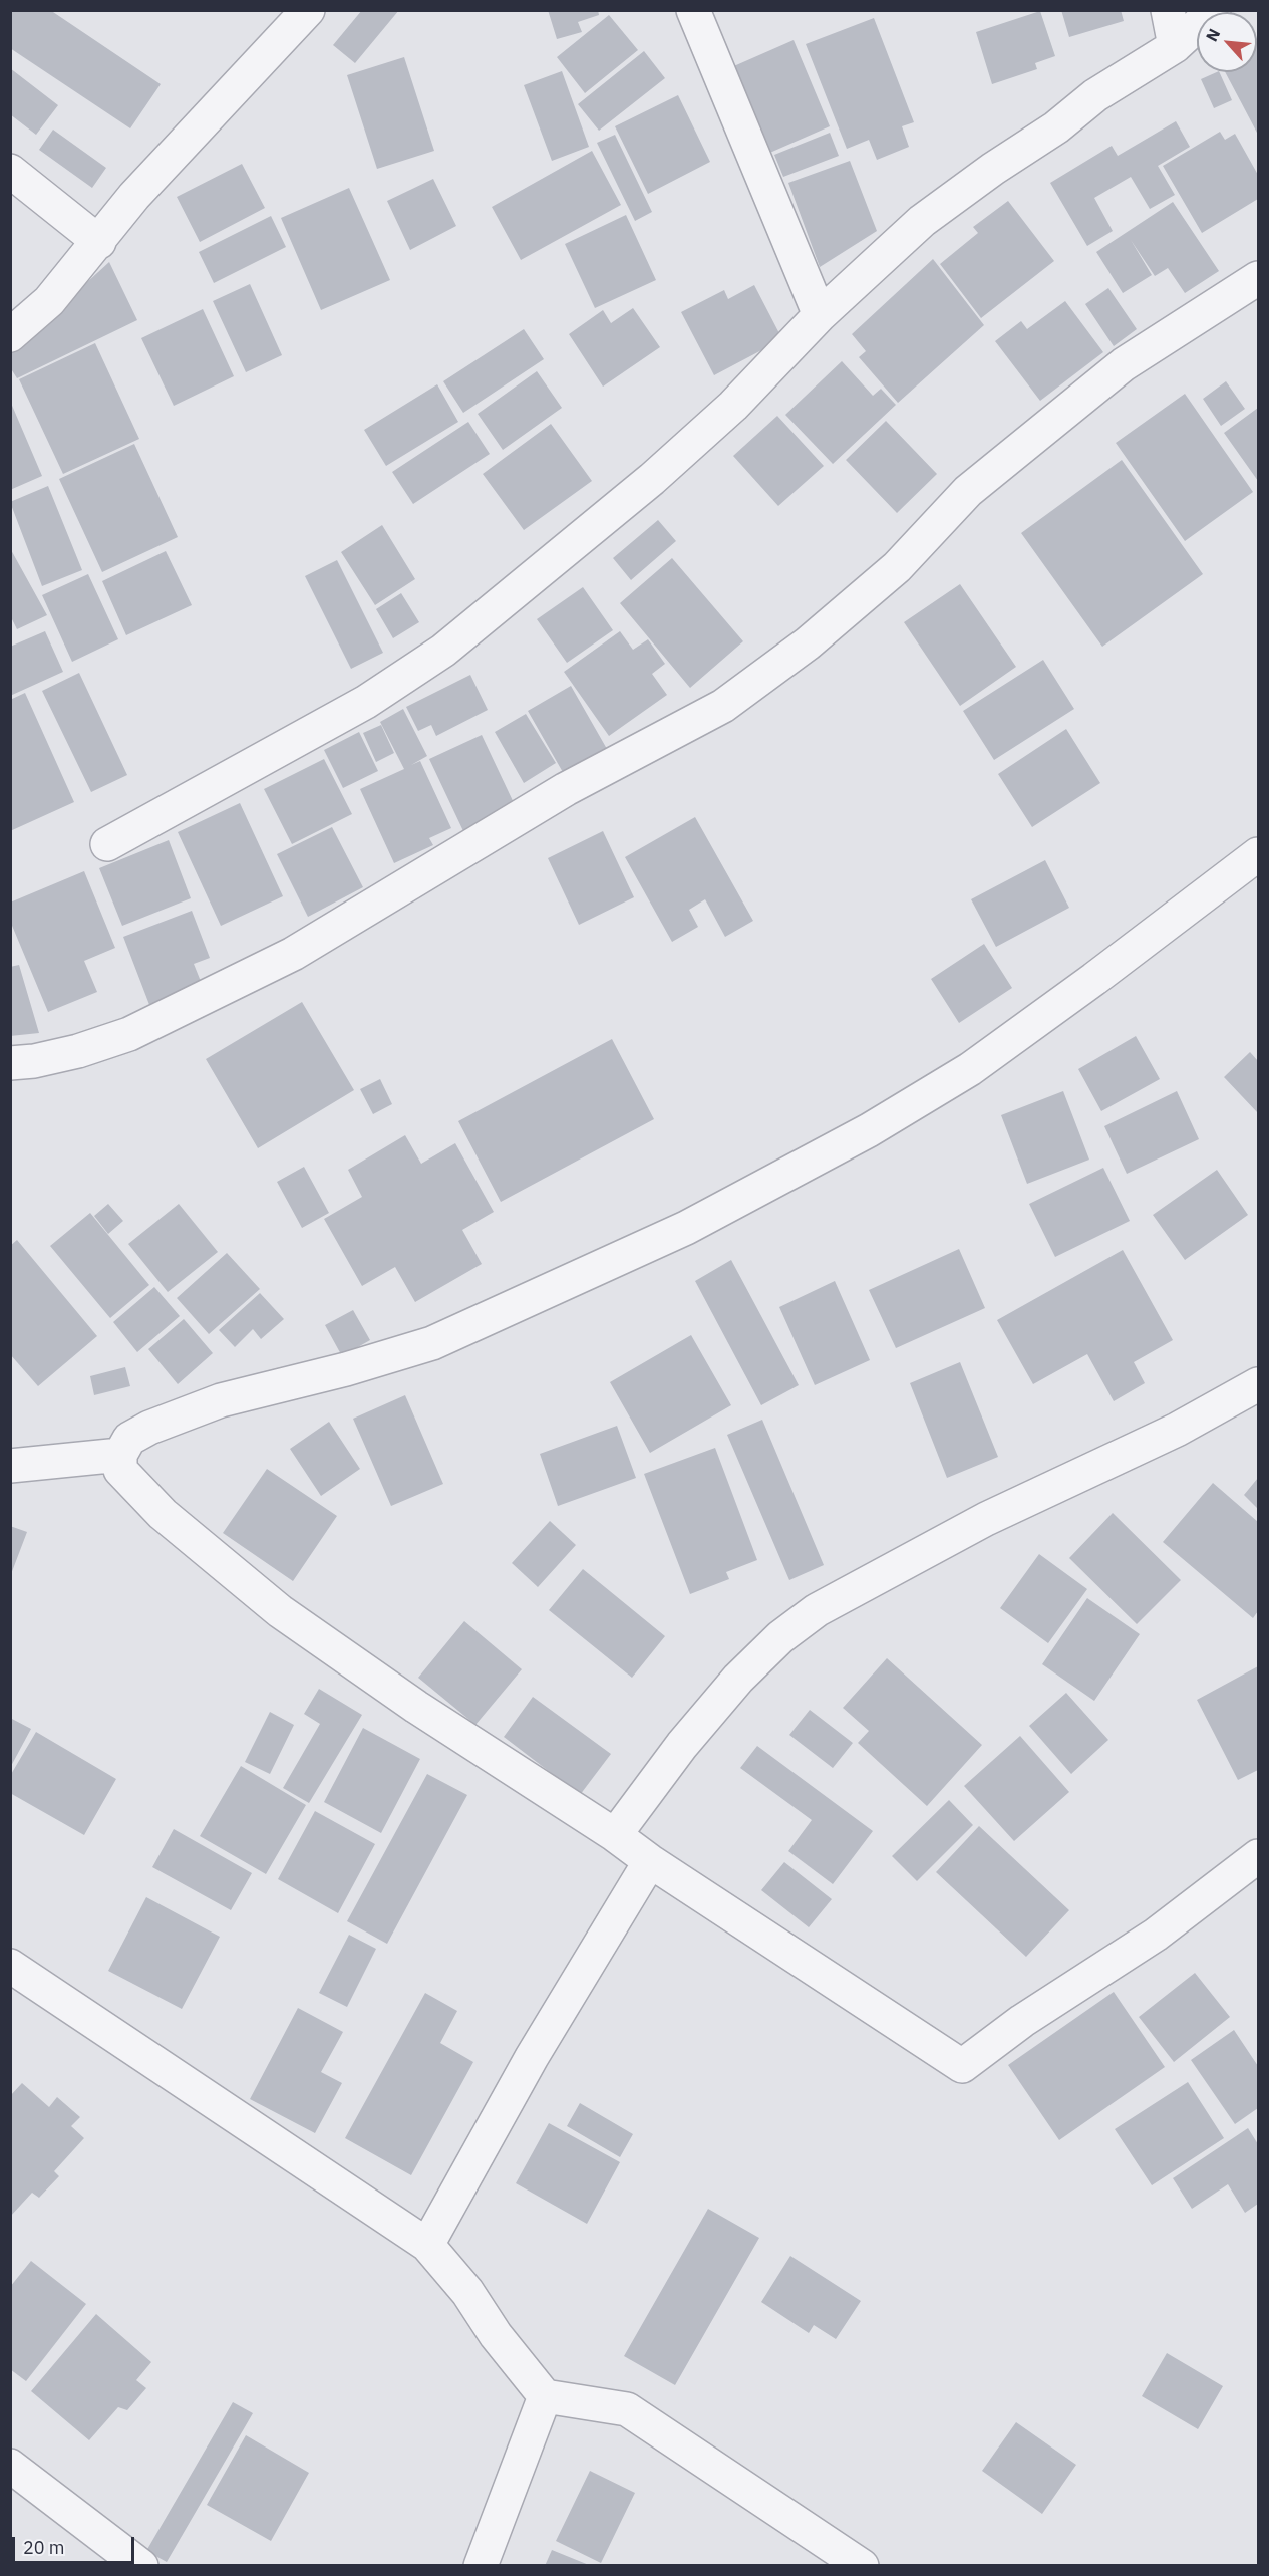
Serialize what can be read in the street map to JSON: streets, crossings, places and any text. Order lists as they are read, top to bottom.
{
  "scale_bar": "20 m",
  "north": "top left"
}
